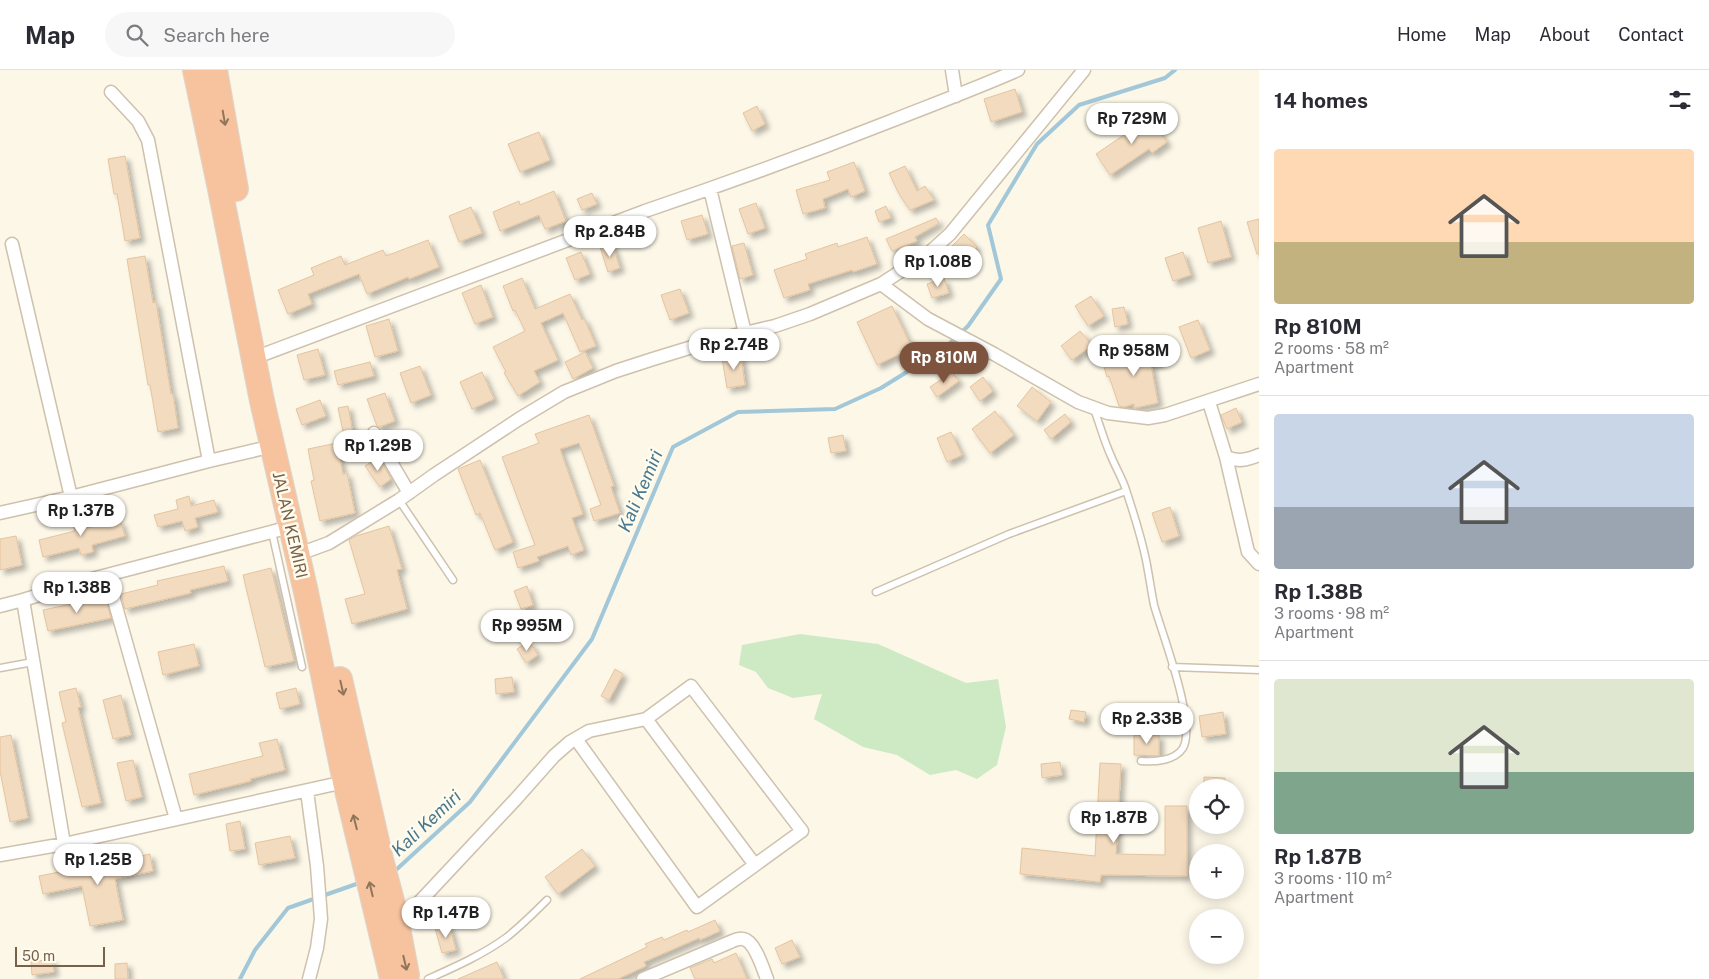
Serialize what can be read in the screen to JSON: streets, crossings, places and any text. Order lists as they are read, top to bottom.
{
  "streets": {
    "highway": ["JALAN KEMIRI"]
  },
  "water": ["Kali Kemiri"],
  "scale_bar": "50 m",
  "page": {
    "header": "Map",
    "search": "Search here",
    "nav": [
      "Home",
      "Map",
      "About",
      "Contact"
    ],
    "heading": "14 homes",
    "price": [
      "Rp 729M",
      "Rp 2.84B",
      "Rp 1.08B",
      "Rp 2.74B",
      "Rp 958M",
      "Rp 810M",
      "Rp 1.29B",
      "Rp 1.37B",
      "Rp 1.38B",
      "Rp 995M",
      "Rp 2.33B",
      "Rp 1.87B",
      "Rp 1.25B",
      "Rp 1.47B"
    ],
    "list": [
      {
        "name": "Rp 810M",
        "note": "2 rooms · 58 m² · Apartment"
      },
      {
        "name": "Rp 1.38B",
        "note": "3 rooms · 98 m² · Apartment"
      },
      {
        "name": "Rp 1.87B",
        "note": "3 rooms · 110 m² · Apartment"
      }
    ],
    "map_buttons": ["+", "−"],
    "scale": "50 m"
  }
}
